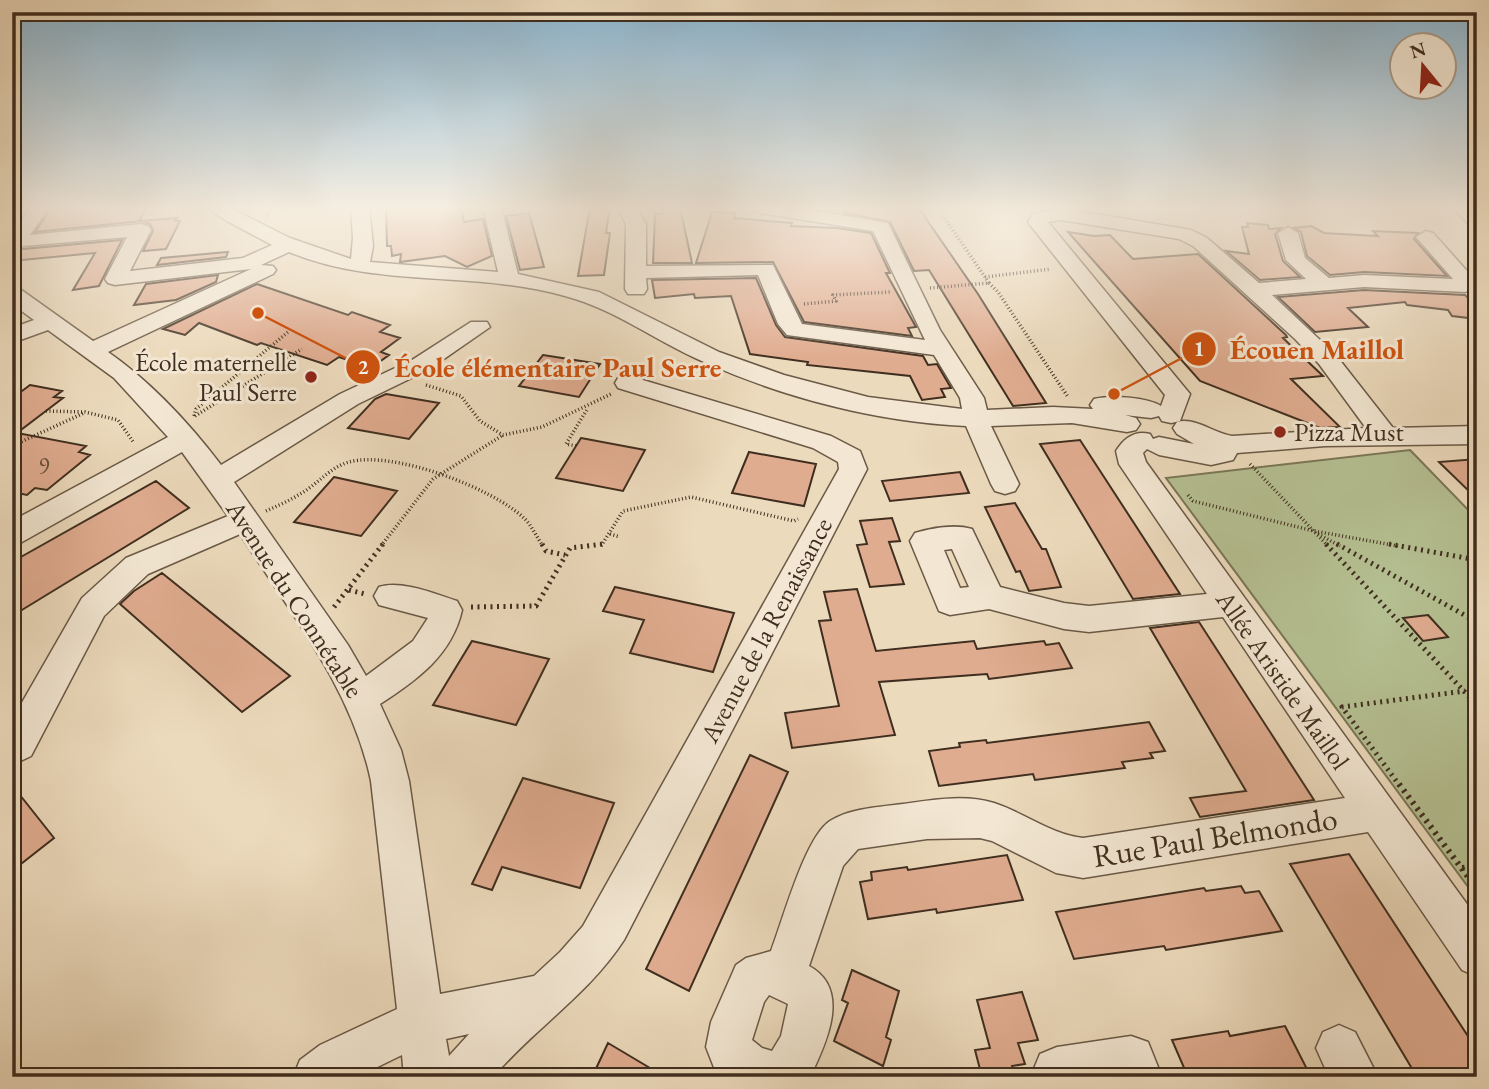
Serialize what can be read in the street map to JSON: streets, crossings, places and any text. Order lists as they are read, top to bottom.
{
  "streets": {
    "street": [
      "Avenue du Connétable",
      "Avenue de la Renaissance",
      "Allée Aristide Maillol",
      "Rue Paul Belmondo"
    ]
  },
  "crossings": [
    ["Allée Aristide Maillol", "Rue Paul Belmondo"]
  ],
  "places": [
    "École élémentaire Paul Serre",
    "École maternelle Paul Serre",
    "Écouen Maillol",
    "Pizza Must"
  ],
  "house_numbers": ["9"],
  "north": "top"
}
